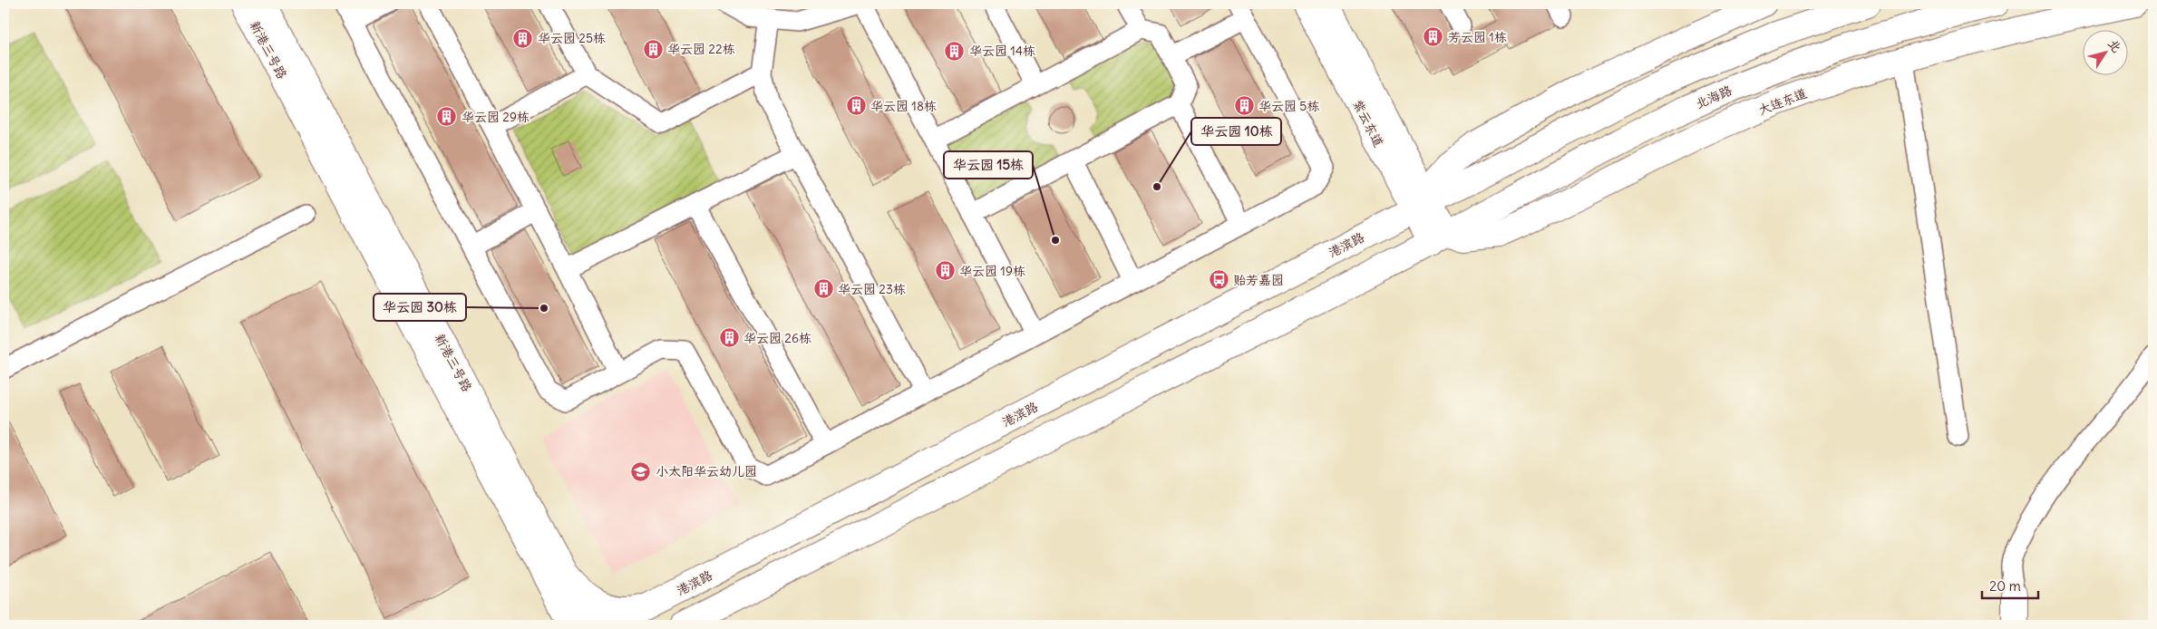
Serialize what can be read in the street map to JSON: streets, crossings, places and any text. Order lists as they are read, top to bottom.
{
  "streets": {
    "main road": [
      "新港三号路",
      "北海路",
      "大连东道",
      "紫云东道",
      "港滨路"
    ]
  },
  "crossings": [
    ["北海路", "大连东道"],
    ["北海路", "紫云东道"],
    ["大连东道", "紫云东道"],
    ["紫云东道", "港滨路"]
  ],
  "places": {
    "building": [
      "芳云园 1栋",
      "华云园 25栋",
      "华云园 22栋",
      "华云园 14栋",
      "华云园 18栋",
      "华云园 5栋",
      "华云园 29栋",
      "华云园 19栋",
      "华云园 23栋",
      "华云园 26栋"
    ],
    "other": ["华云园 10栋", "华云园 15栋", "华云园 30栋"],
    "bus stop": ["贻芳嘉园"],
    "school or university": ["小太阳华云幼儿园"]
  },
  "scale_bar": "20 m",
  "north": "top right"
}
